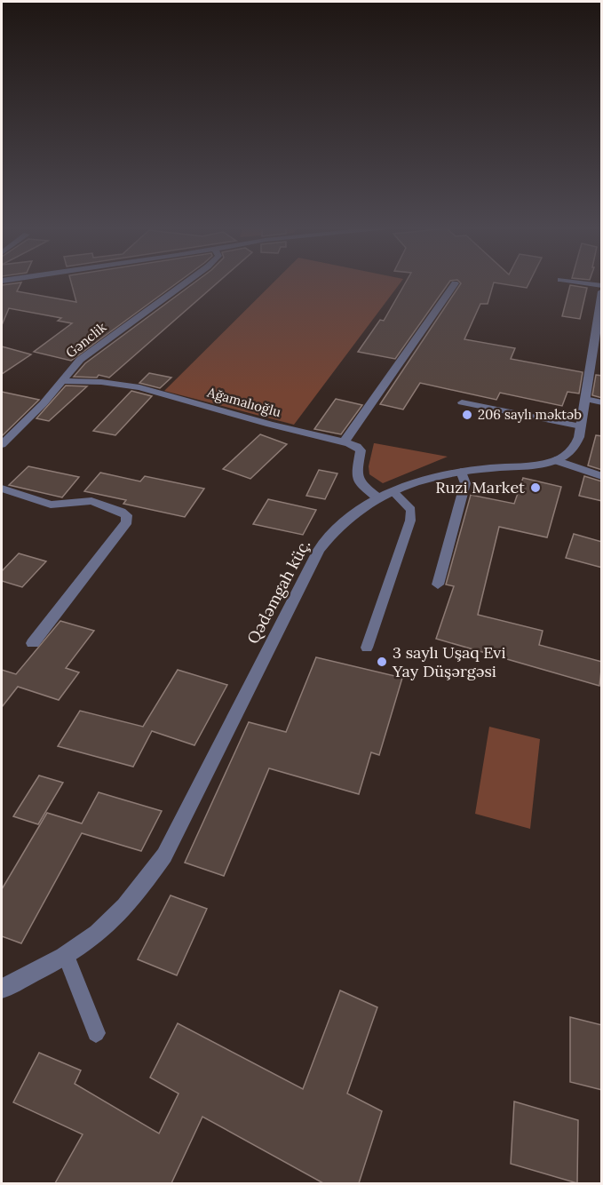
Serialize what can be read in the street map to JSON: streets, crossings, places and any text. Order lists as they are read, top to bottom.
{
  "streets": {
    "street": ["Gənclik", "Ağamalıoğlu", "Qədəmgah küç."]
  },
  "crossings": [
    ["Gənclik", "Ağamalıoğlu"]
  ],
  "places": ["206 saylı məktəb", "Ruzi Market", "3 saylı Uşaq Evi Yay Düşərgəsi"]
}
